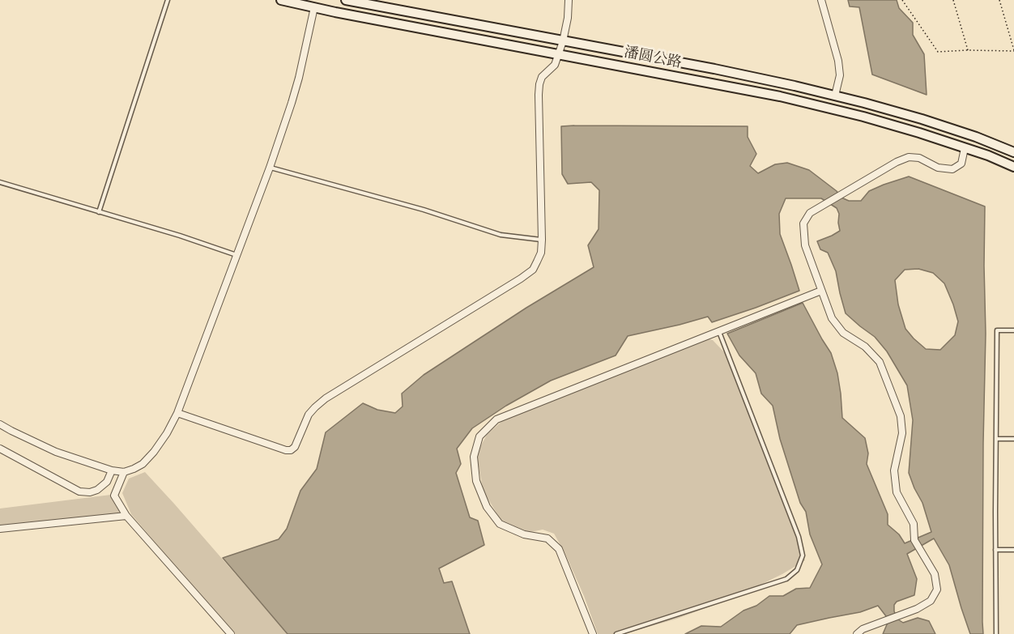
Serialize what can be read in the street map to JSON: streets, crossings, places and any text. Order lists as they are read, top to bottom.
{
  "streets": {
    "main road": ["潘圆公路"]
  }
}
